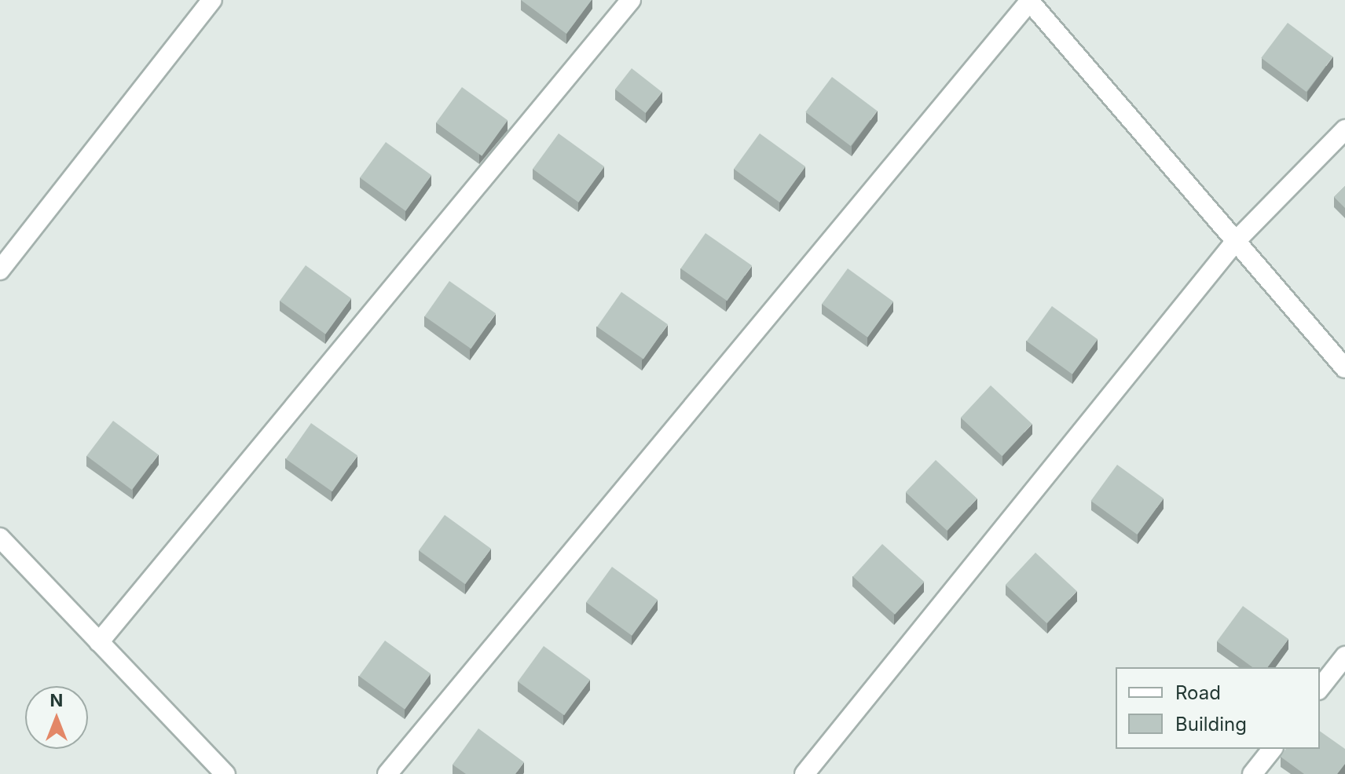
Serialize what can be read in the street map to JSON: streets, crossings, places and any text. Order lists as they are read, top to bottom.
{
  "legend": ["Road", "Building"],
  "north": "top"
}
